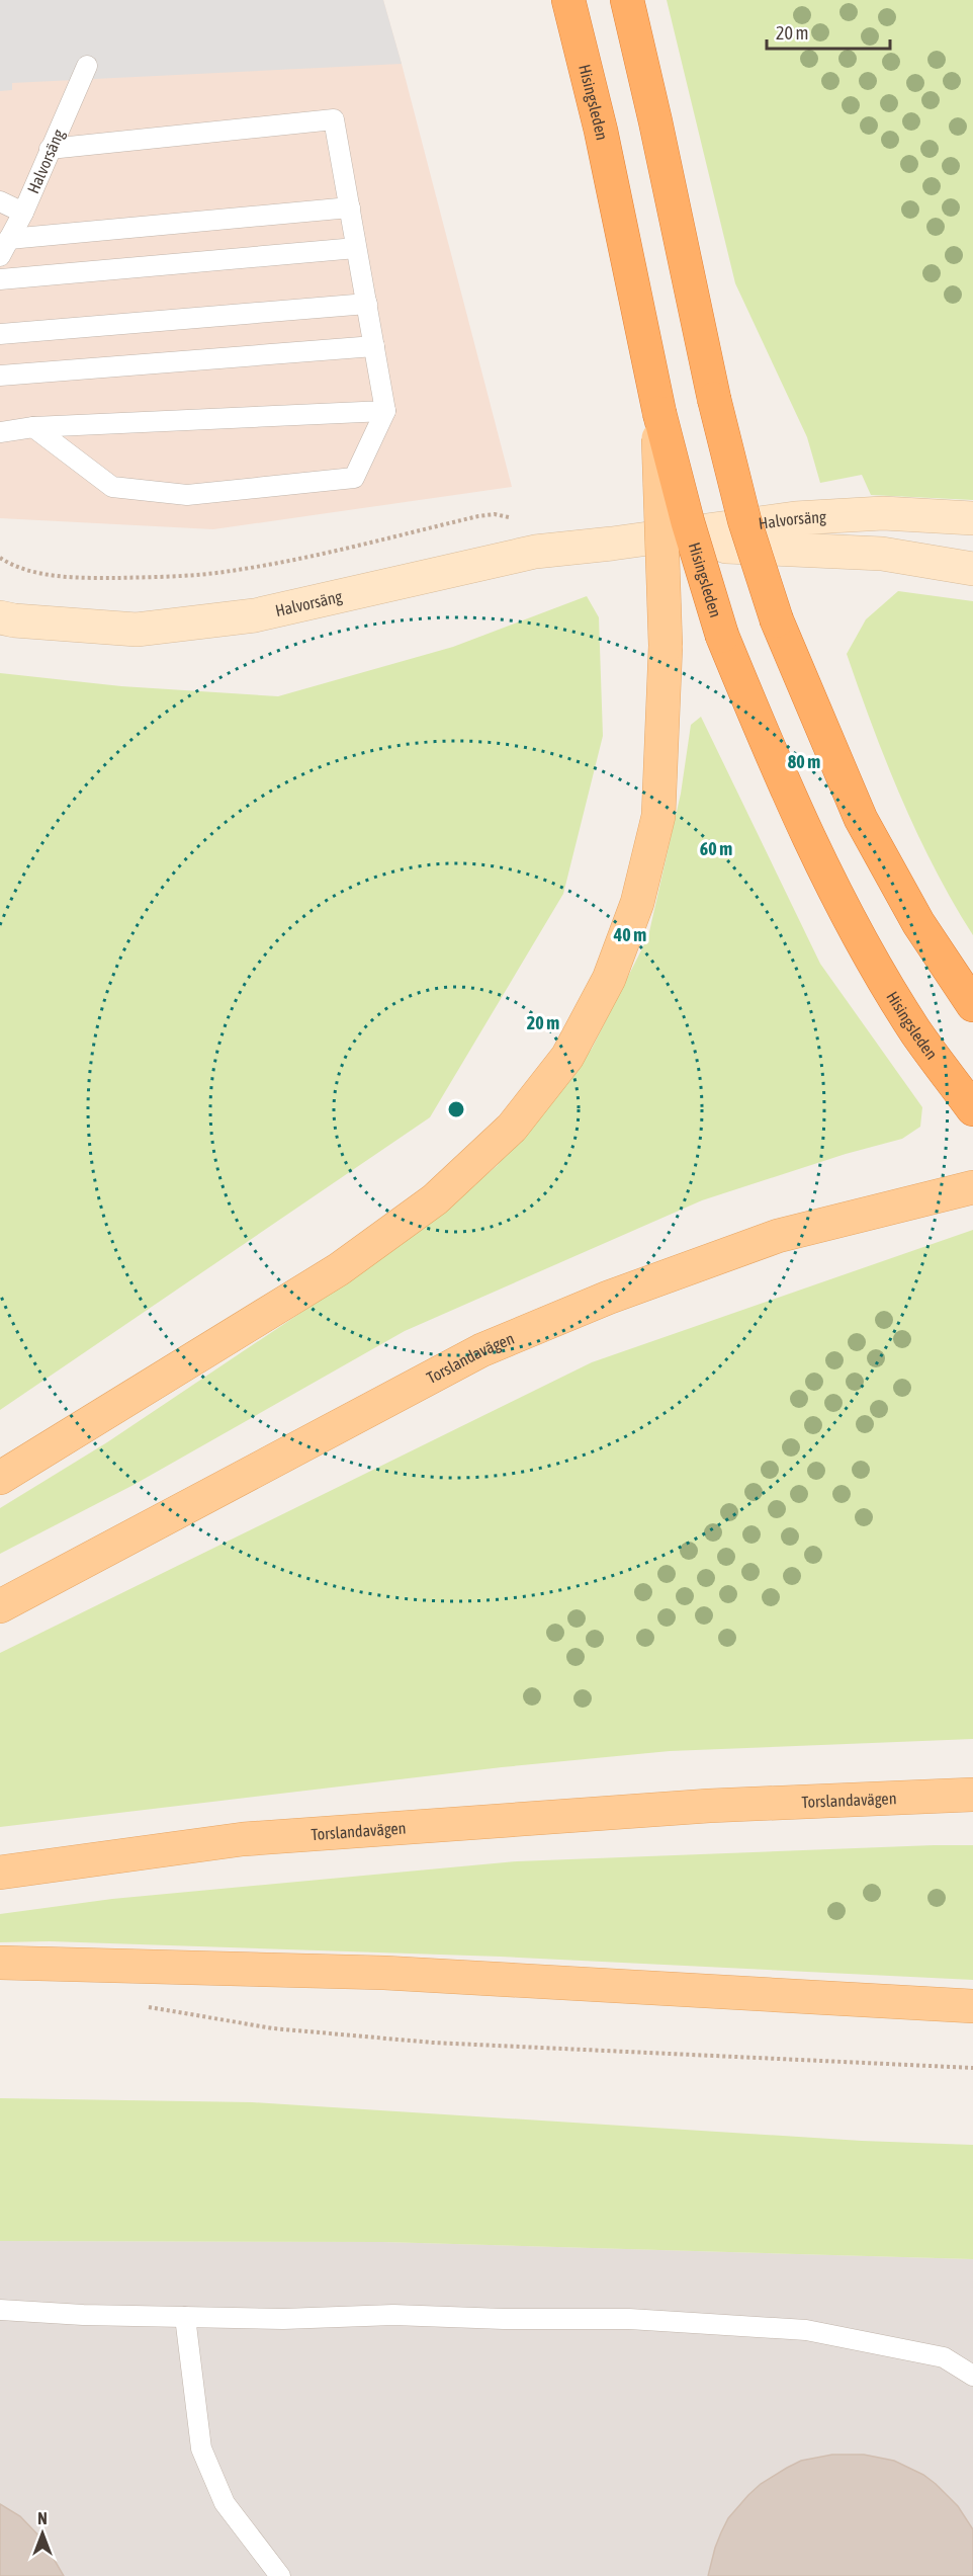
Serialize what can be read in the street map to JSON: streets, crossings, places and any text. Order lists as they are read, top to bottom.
{
  "streets": {
    "highway": ["Hisingsleden"],
    "main road": ["Torslandavägen"],
    "street": ["Halvorsäng"]
  },
  "scale_bar": "20 m",
  "north": "top",
  "rings": [
    "80 m",
    "60 m",
    "40 m",
    "20 m"
  ]
}
